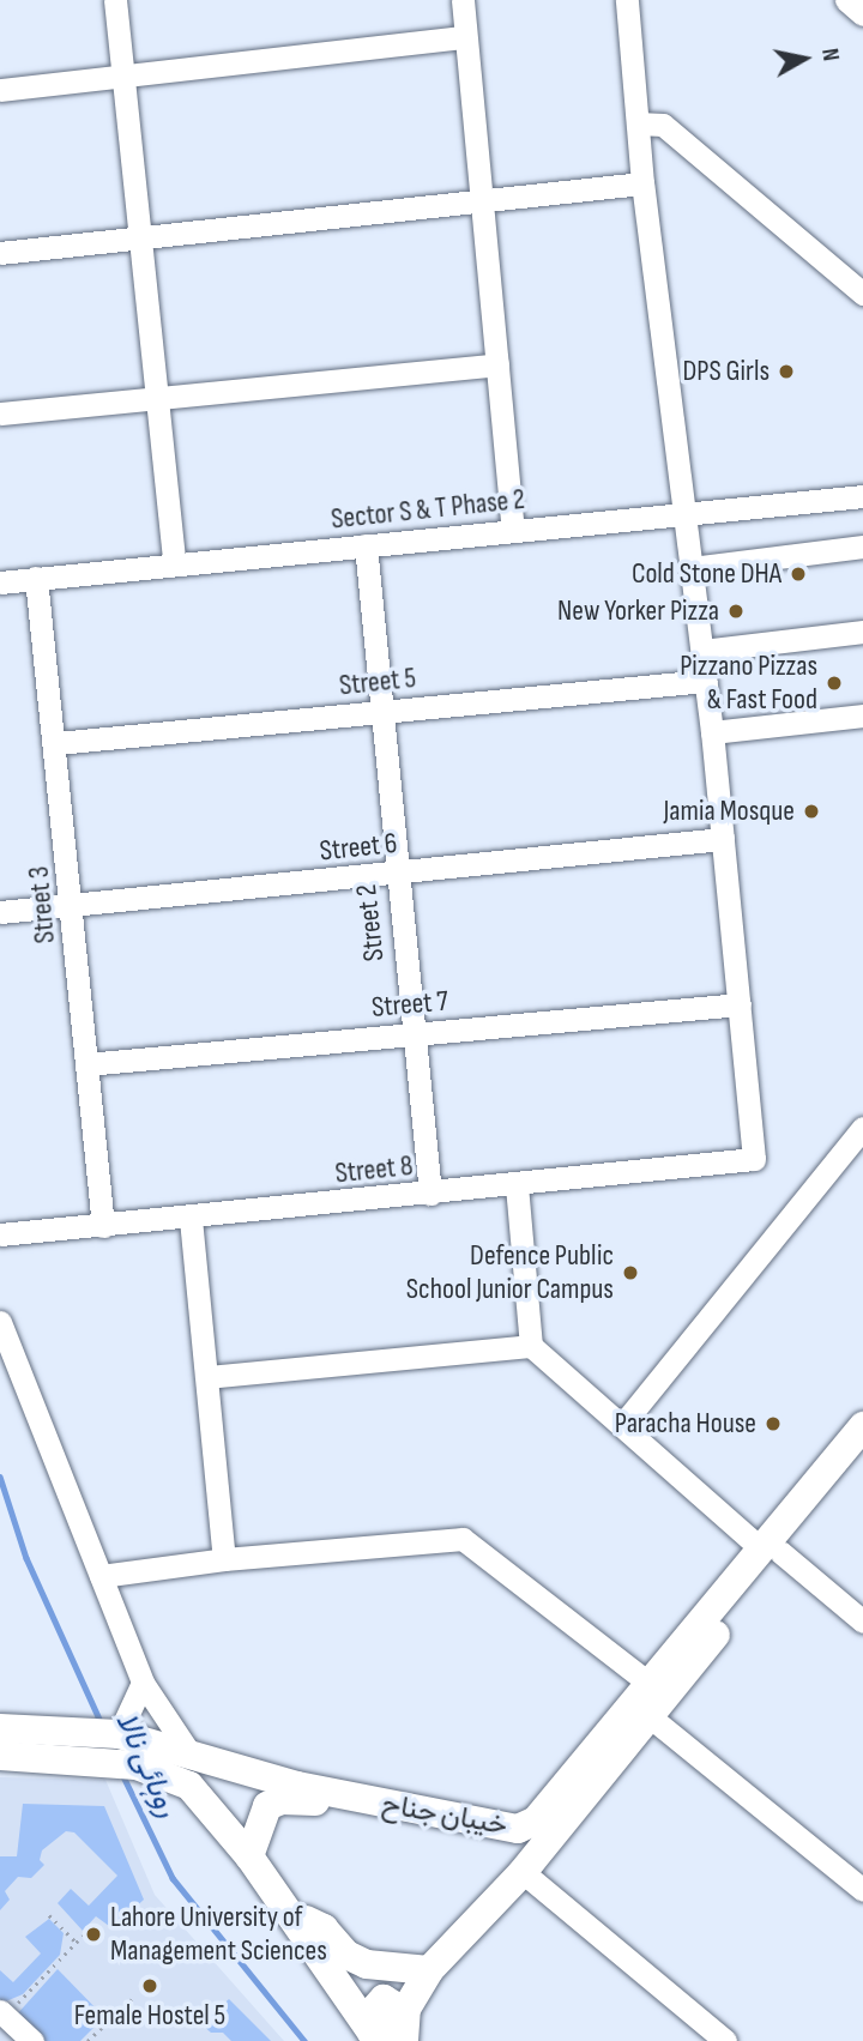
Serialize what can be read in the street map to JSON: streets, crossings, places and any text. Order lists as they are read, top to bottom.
{
  "streets": {
    "main road": ["خیبان جناح"],
    "street": [
      "Sector S & T Phase 2",
      "Street 5",
      "Street 6",
      "Street 3",
      "Street 2",
      "Street 7",
      "Street 8"
    ]
  },
  "crossings": [
    ["Sector S & T Phase 2", "Street 3"],
    ["Sector S & T Phase 2", "Street 2"],
    ["Street 5", "Street 3"],
    ["Street 5", "Street 2"],
    ["Street 6", "Street 3"],
    ["Street 6", "Street 2"],
    ["Street 3", "Street 7"],
    ["Street 3", "Street 8"],
    ["Street 2", "Street 7"],
    ["Street 2", "Street 8"],
    ["Street 7", "Street 8"]
  ],
  "water": ["روہائی نالا"],
  "places": [
    "DPS Girls",
    "Cold Stone DHA",
    "New Yorker Pizza",
    "Pizzano Pizzas & Fast Food",
    "Jamia Mosque",
    "Defence Public School Junior Campus",
    "Paracha House",
    "Lahore University of Management Sciences",
    "Female Hostel 5"
  ],
  "north": "right"
}
